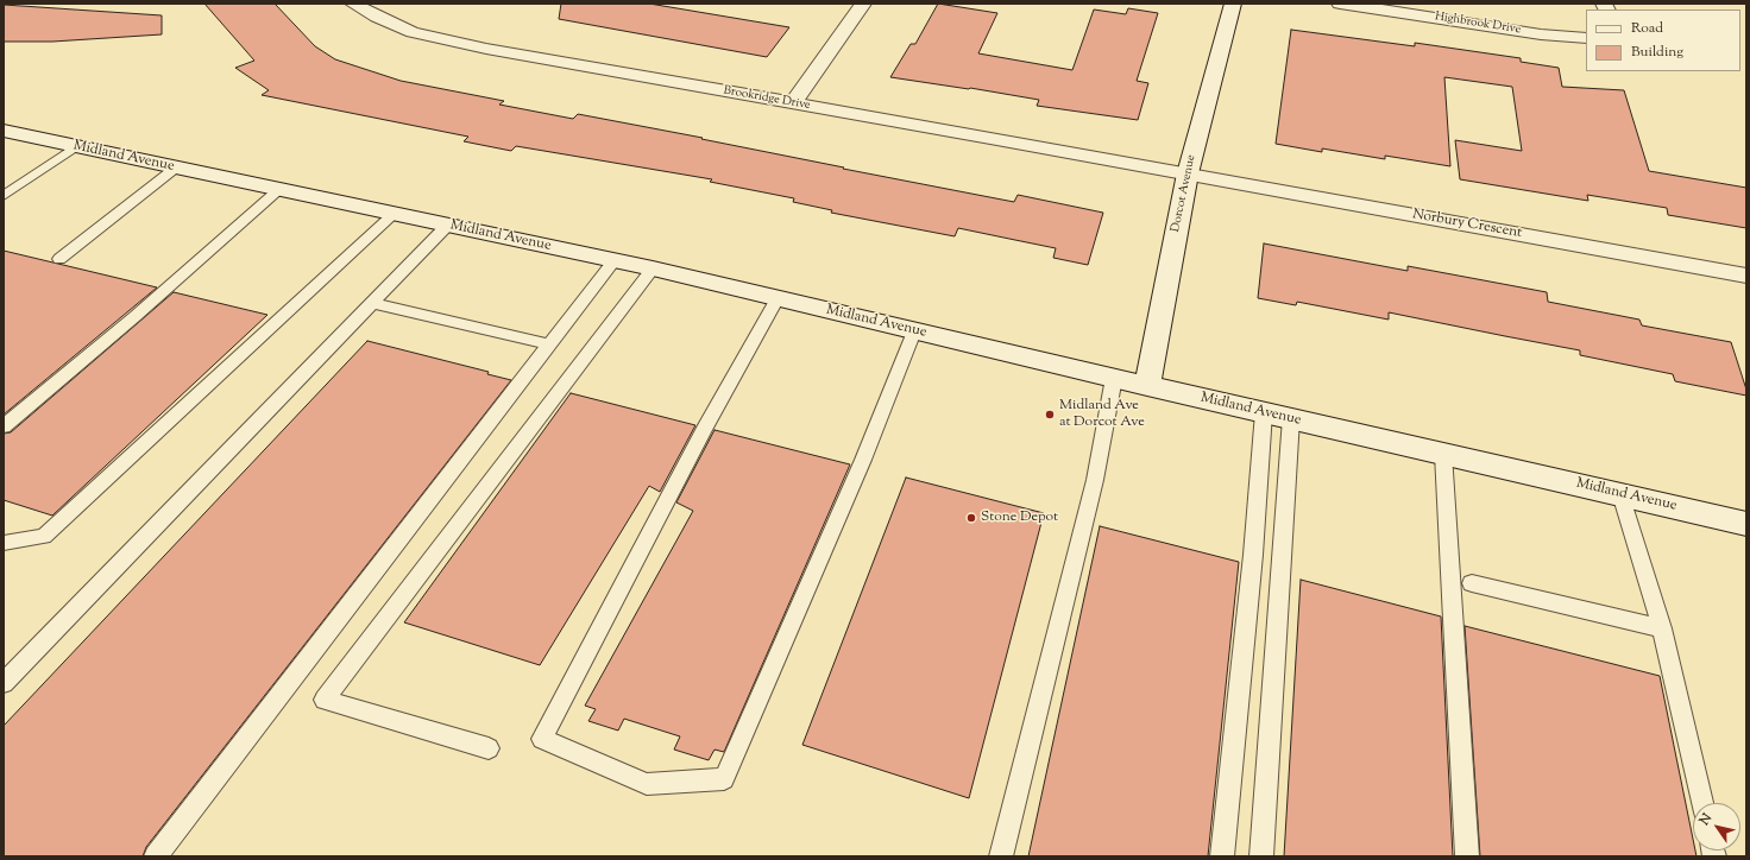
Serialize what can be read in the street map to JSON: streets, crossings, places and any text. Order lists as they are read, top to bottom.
{
  "streets": {
    "street": [
      "Highbrook Drive",
      "Brookridge Drive",
      "Midland Avenue",
      "Dorcot Avenue",
      "Norbury Crescent"
    ]
  },
  "crossings": [
    ["Brookridge Drive", "Dorcot Avenue"],
    ["Brookridge Drive", "Norbury Crescent"],
    ["Midland Avenue", "Dorcot Avenue"],
    ["Dorcot Avenue", "Norbury Crescent"]
  ],
  "places": ["Midland Ave at Dorcot Ave", "Stone Depot"],
  "legend": ["Road", "Building"],
  "north": "top left"
}
